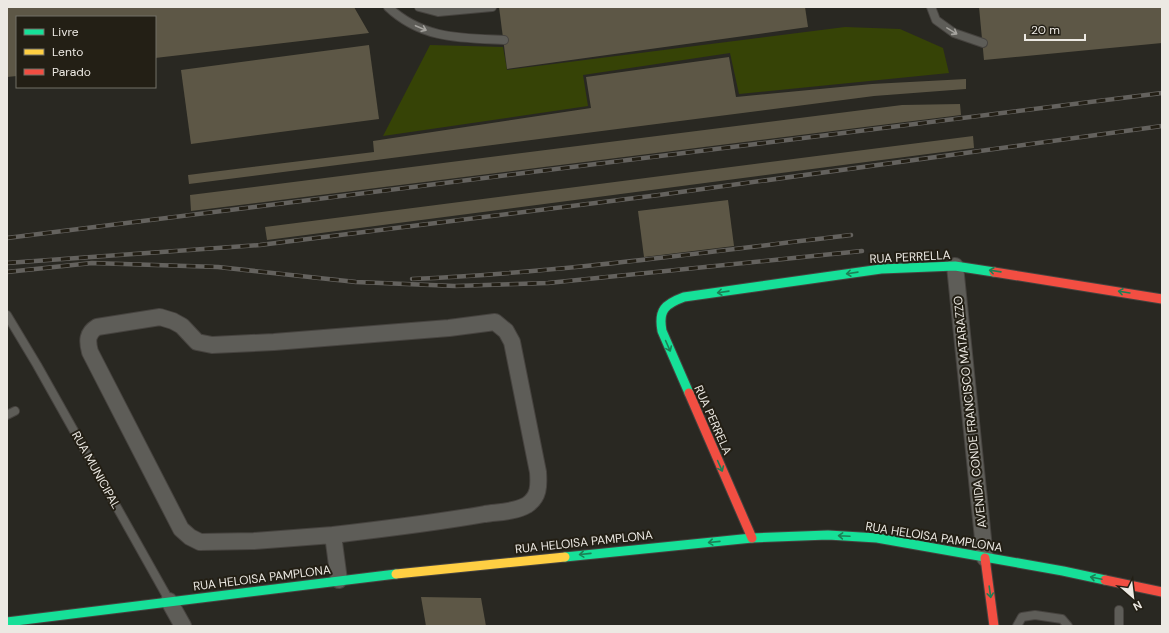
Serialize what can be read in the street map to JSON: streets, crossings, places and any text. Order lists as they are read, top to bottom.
{
  "streets": {
    "street": [
      "RUA PERRELLA",
      "AVENIDA CONDE FRANCISCO MATARAZZO",
      "RUA PERRELA",
      "RUA MUNICIPAL",
      "RUA HELOISA PAMPLONA"
    ]
  },
  "crossings": [
    ["RUA PERRELLA", "AVENIDA CONDE FRANCISCO MATARAZZO"],
    ["RUA PERRELLA", "RUA PERRELA"],
    ["AVENIDA CONDE FRANCISCO MATARAZZO", "RUA HELOISA PAMPLONA"],
    ["RUA PERRELA", "RUA HELOISA PAMPLONA"],
    ["RUA MUNICIPAL", "RUA HELOISA PAMPLONA"]
  ],
  "one_way": ["RUA PERRELLA", "RUA PERRELA", "RUA HELOISA PAMPLONA"],
  "legend": ["Livre", "Lento", "Parado"],
  "scale_bar": "20 m",
  "north": "bottom right"
}
